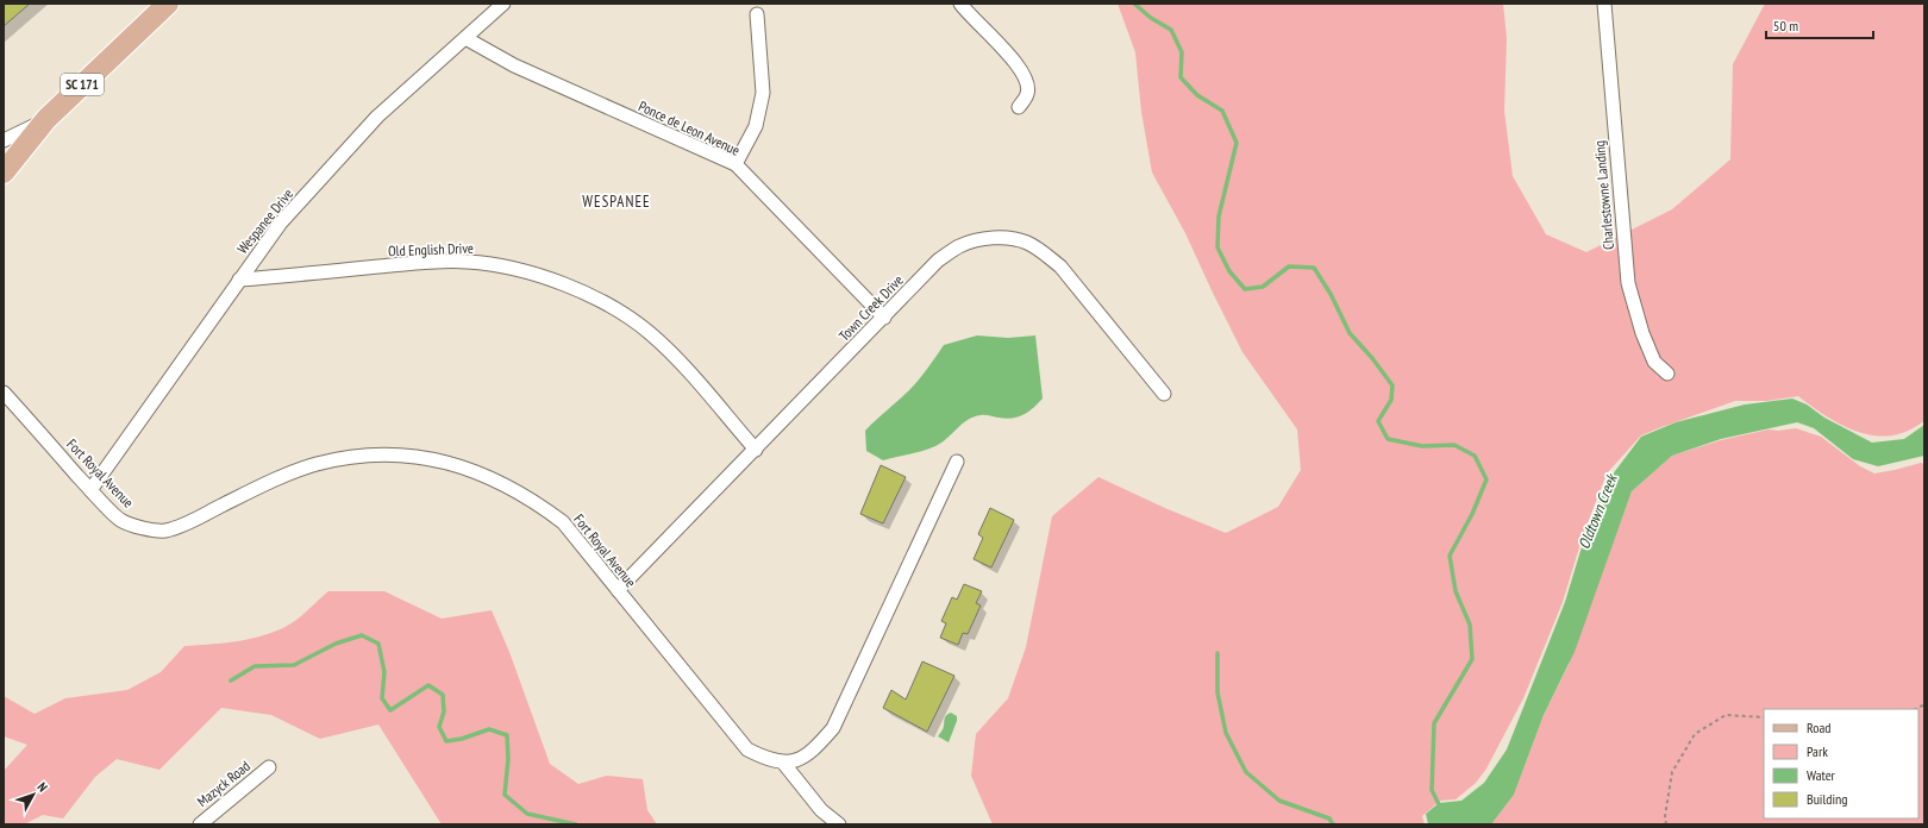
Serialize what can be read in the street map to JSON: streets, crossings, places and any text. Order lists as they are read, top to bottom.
{
  "streets": {
    "main road": ["SC 171"],
    "street": [
      "Ponce de Leon Avenue",
      "Charlestowne Landing",
      "Wespanee Drive",
      "Old English Drive",
      "Town Creek Drive",
      "Fort Royal Avenue",
      "Mazyck Road"
    ]
  },
  "crossings": [
    ["Ponce de Leon Avenue", "Wespanee Drive"],
    ["Ponce de Leon Avenue", "Town Creek Drive"],
    ["Wespanee Drive", "Old English Drive"],
    ["Wespanee Drive", "Fort Royal Avenue"],
    ["Old English Drive", "Town Creek Drive"],
    ["Town Creek Drive", "Fort Royal Avenue"]
  ],
  "districts": ["WESPANEE"],
  "water": ["Oldtown Creek"],
  "legend": [
    "Road",
    "Park",
    "Water",
    "Building"
  ],
  "scale_bar": "50 m",
  "north": "top right"
}
